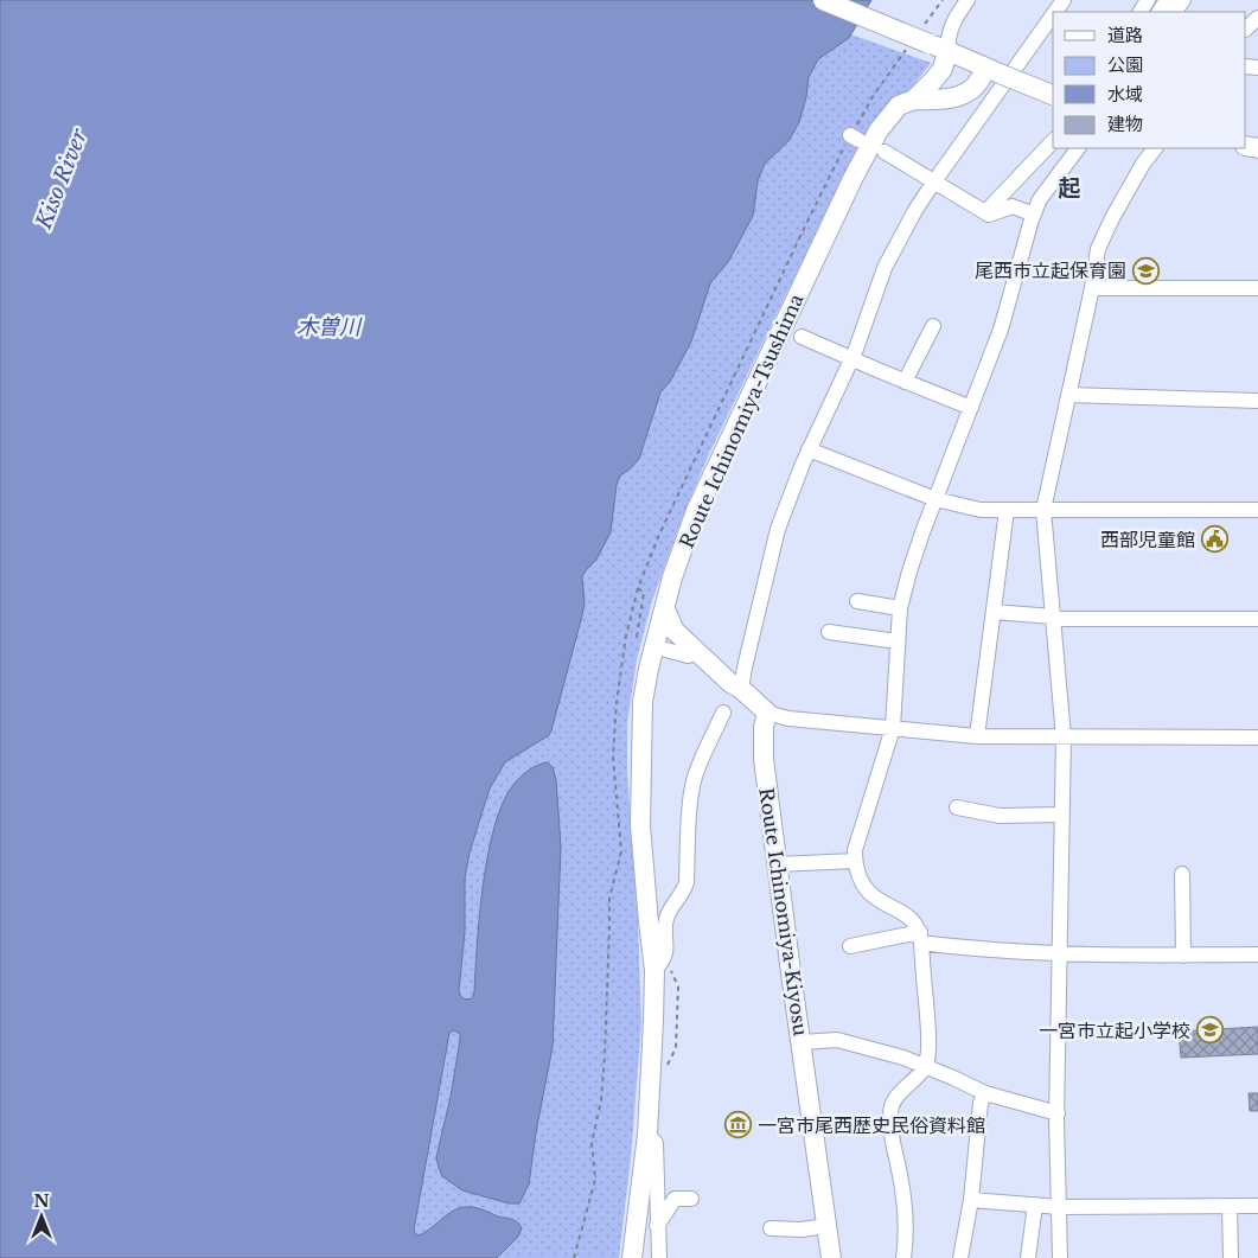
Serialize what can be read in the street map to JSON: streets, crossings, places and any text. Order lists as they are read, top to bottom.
{
  "streets": {
    "main road": ["Route Ichinomiya-Tsushima", "Route Ichinomiya-Kiyosu"]
  },
  "districts": ["起"],
  "water": ["Kiso River", "木曽川"],
  "places": {
    "school or university": ["尾西市立起保育園", "一宮市立起小学校"],
    "public building": ["西部児童館"],
    "museum": ["一宮市尾西歴史民俗資料館"]
  },
  "legend": [
    "道路",
    "公園",
    "水域",
    "建物"
  ],
  "north": "top"
}
